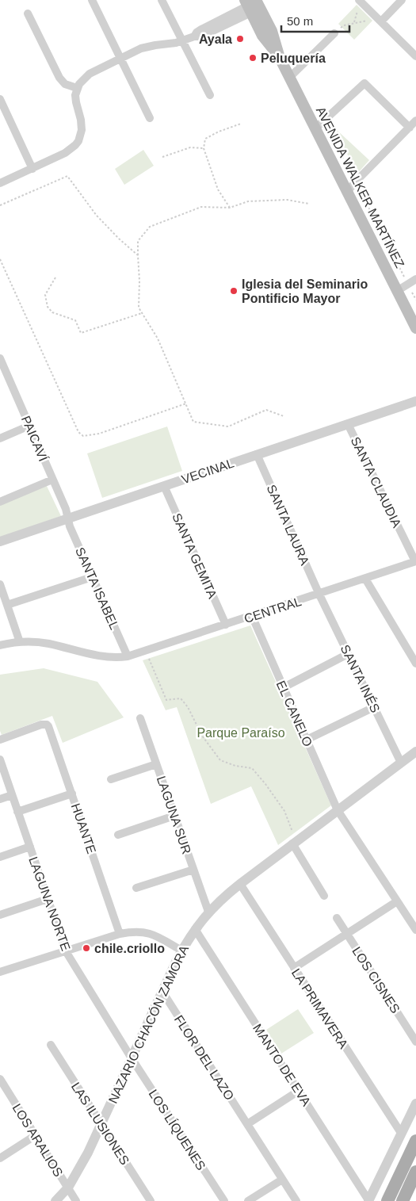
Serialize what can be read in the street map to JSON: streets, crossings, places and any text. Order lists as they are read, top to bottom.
{
  "streets": {
    "main road": ["AVENIDA WALKER MARTÍNEZ"],
    "street": [
      "PAICAVÍ",
      "VECINAL",
      "SANTA CLAUDIA",
      "SANTA LAURA",
      "SANTA GEMITA",
      "SANTA ISABEL",
      "CENTRAL",
      "SANTA INÉS",
      "EL CANELO",
      "LAGUNA SUR",
      "HUANTE",
      "LAGUNA NORTE",
      "LOS CISNES",
      "LA PRIMAVERA",
      "NAZARIO CHACÓN ZAMORA",
      "FLOR DEL LAZO",
      "MANTO DE EVA",
      "LAS ILUSIONES",
      "LOS LÍQUENES",
      "LOS ARALIOS"
    ]
  },
  "crossings": [
    ["PAICAVÍ", "VECINAL"],
    ["PAICAVÍ", "SANTA ISABEL"],
    ["VECINAL", "SANTA CLAUDIA"],
    ["VECINAL", "SANTA LAURA"],
    ["VECINAL", "SANTA GEMITA"],
    ["VECINAL", "SANTA ISABEL"],
    ["SANTA CLAUDIA", "CENTRAL"],
    ["SANTA LAURA", "CENTRAL"],
    ["SANTA LAURA", "SANTA INÉS"],
    ["SANTA GEMITA", "CENTRAL"],
    ["SANTA ISABEL", "CENTRAL"],
    ["CENTRAL", "SANTA INÉS"],
    ["CENTRAL", "EL CANELO"],
    ["SANTA INÉS", "NAZARIO CHACÓN ZAMORA"],
    ["EL CANELO", "NAZARIO CHACÓN ZAMORA"],
    ["LAGUNA SUR", "NAZARIO CHACÓN ZAMORA"],
    ["LAGUNA NORTE", "NAZARIO CHACÓN ZAMORA"],
    ["LAGUNA NORTE", "LOS LÍQUENES"],
    ["LA PRIMAVERA", "NAZARIO CHACÓN ZAMORA"],
    ["NAZARIO CHACÓN ZAMORA", "FLOR DEL LAZO"],
    ["NAZARIO CHACÓN ZAMORA", "MANTO DE EVA"],
    ["NAZARIO CHACÓN ZAMORA", "LAS ILUSIONES"],
    ["NAZARIO CHACÓN ZAMORA", "LOS LÍQUENES"],
    ["NAZARIO CHACÓN ZAMORA", "LOS ARALIOS"]
  ],
  "parks": ["Parque Paraíso"],
  "places": [
    "Ayala",
    "Peluquería",
    "Iglesia del Seminario Pontificio Mayor",
    "chile.criollo"
  ],
  "scale_bar": "50 m"
}
